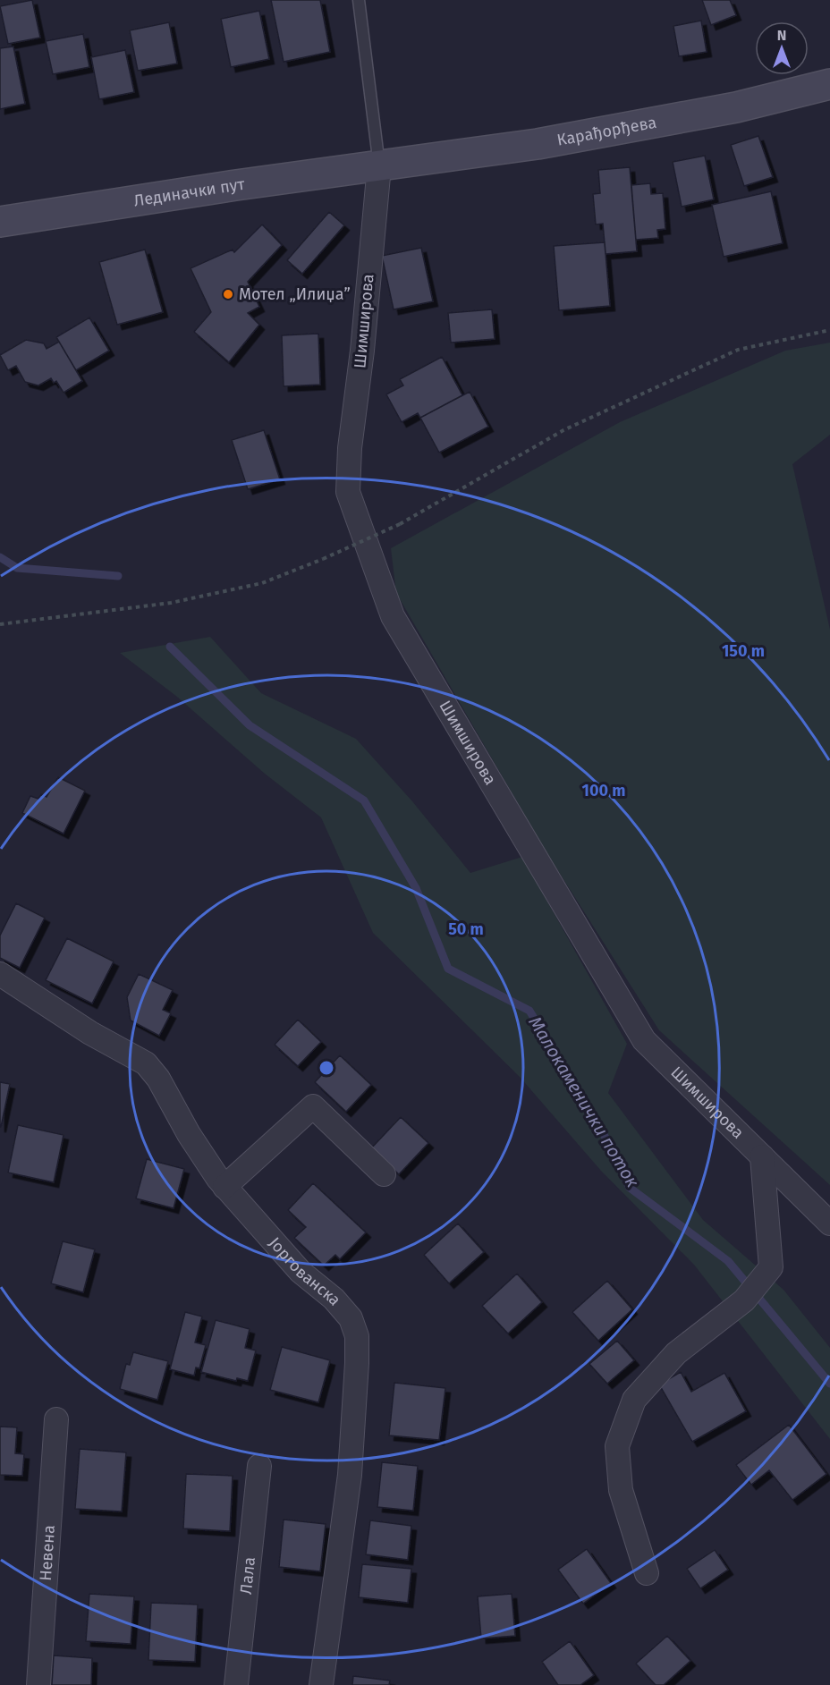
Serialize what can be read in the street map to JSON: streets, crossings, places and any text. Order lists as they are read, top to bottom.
{
  "streets": {
    "main road": ["Карађорђева", "Лединачки пут"],
    "street": [
      "Шимширова",
      "Јоргованска",
      "Невена",
      "Лала"
    ]
  },
  "crossings": [
    ["Карађорђева", "Лединачки пут"],
    ["Карађорђева", "Шимширова"],
    ["Лединачки пут", "Шимширова"]
  ],
  "water": ["Малокаменички поток"],
  "places": ["Мотел „Илиџа”"],
  "north": "top",
  "rings": ["150 m", "100 m", "50 m"]
}
